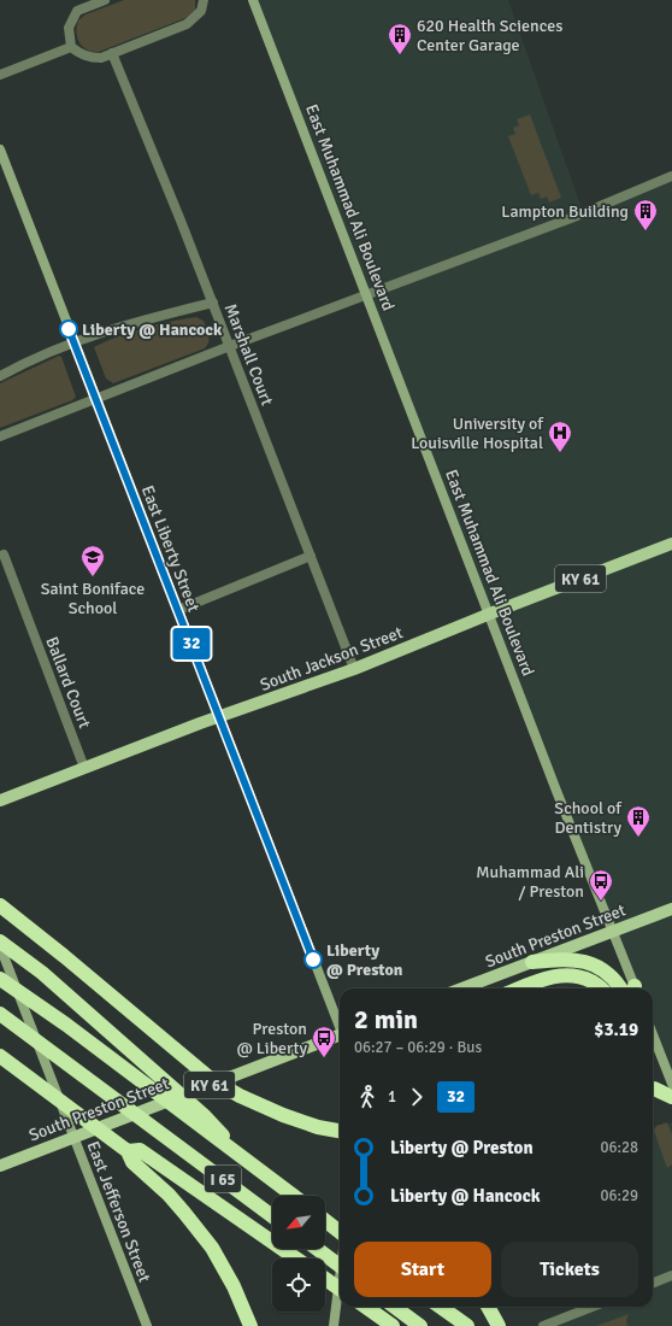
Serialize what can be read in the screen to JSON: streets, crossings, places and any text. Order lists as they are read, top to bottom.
{
  "streets": {
    "highway": ["I 65"],
    "main road": ["KY 61", "South Jackson Street", "South Preston Street"],
    "street": [
      "East Muhammad Ali Boulevard",
      "Marshall Court",
      "East Liberty Street",
      "Ballard Court",
      "East Jefferson Street"
    ]
  },
  "crossings": [
    ["East Muhammad Ali Boulevard", "South Jackson Street"],
    ["East Muhammad Ali Boulevard", "South Preston Street"],
    ["Marshall Court", "South Jackson Street"],
    ["East Liberty Street", "South Jackson Street"],
    ["South Jackson Street", "Ballard Court"],
    ["South Preston Street", "East Jefferson Street"]
  ],
  "places": {
    "building": ["620 Health Sciences Center Garage", "Lampton Building", "School of Dentistry"],
    "other": ["Liberty @ Hancock", "Liberty @ Preston"],
    "hospital": ["University of Louisville Hospital"],
    "school or university": ["Saint Boniface School"],
    "bus stop": ["Muhammad Ali / Preston", "Preston @ Liberty"]
  },
  "lines": ["bus line 32"],
  "north": "bottom left",
  "page": {
    "on_map": "32",
    "heading": ["2 min", "06:27 – 06:29 · Bus", "$3.19"],
    "legs": ["1", "32"],
    "list": [
      {
        "name": "Liberty @ Preston",
        "value": "06:28"
      },
      {
        "name": "Liberty @ Hancock",
        "value": "06:29"
      }
    ],
    "buttons": ["Start", "Tickets"]
  }
}
